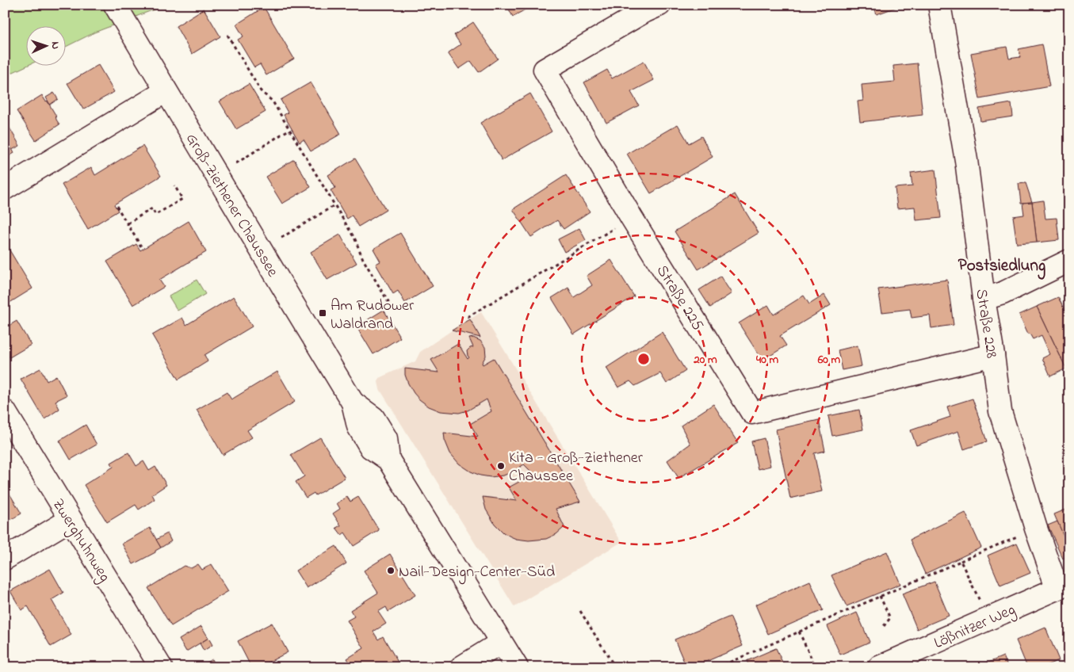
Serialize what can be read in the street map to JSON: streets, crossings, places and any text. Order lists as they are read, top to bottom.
{
  "streets": {
    "street": [
      "Groß-Ziethener Chaussee",
      "Straße 225",
      "Straße 228",
      "Zwerghuhnweg",
      "Lößnitzer Weg"
    ]
  },
  "crossings": [
    ["Straße 225", "Straße 228"],
    ["Straße 228", "Lößnitzer Weg"]
  ],
  "districts": ["Postsiedlung"],
  "places": {
    "transit": ["Am Rudower Waldrand"],
    "other": ["Kita - Groß-Ziethener Chaussee", "Nail-Design-Center-Süd"]
  },
  "north": "right",
  "rings": ["20 m", "40 m", "60 m"]
}
